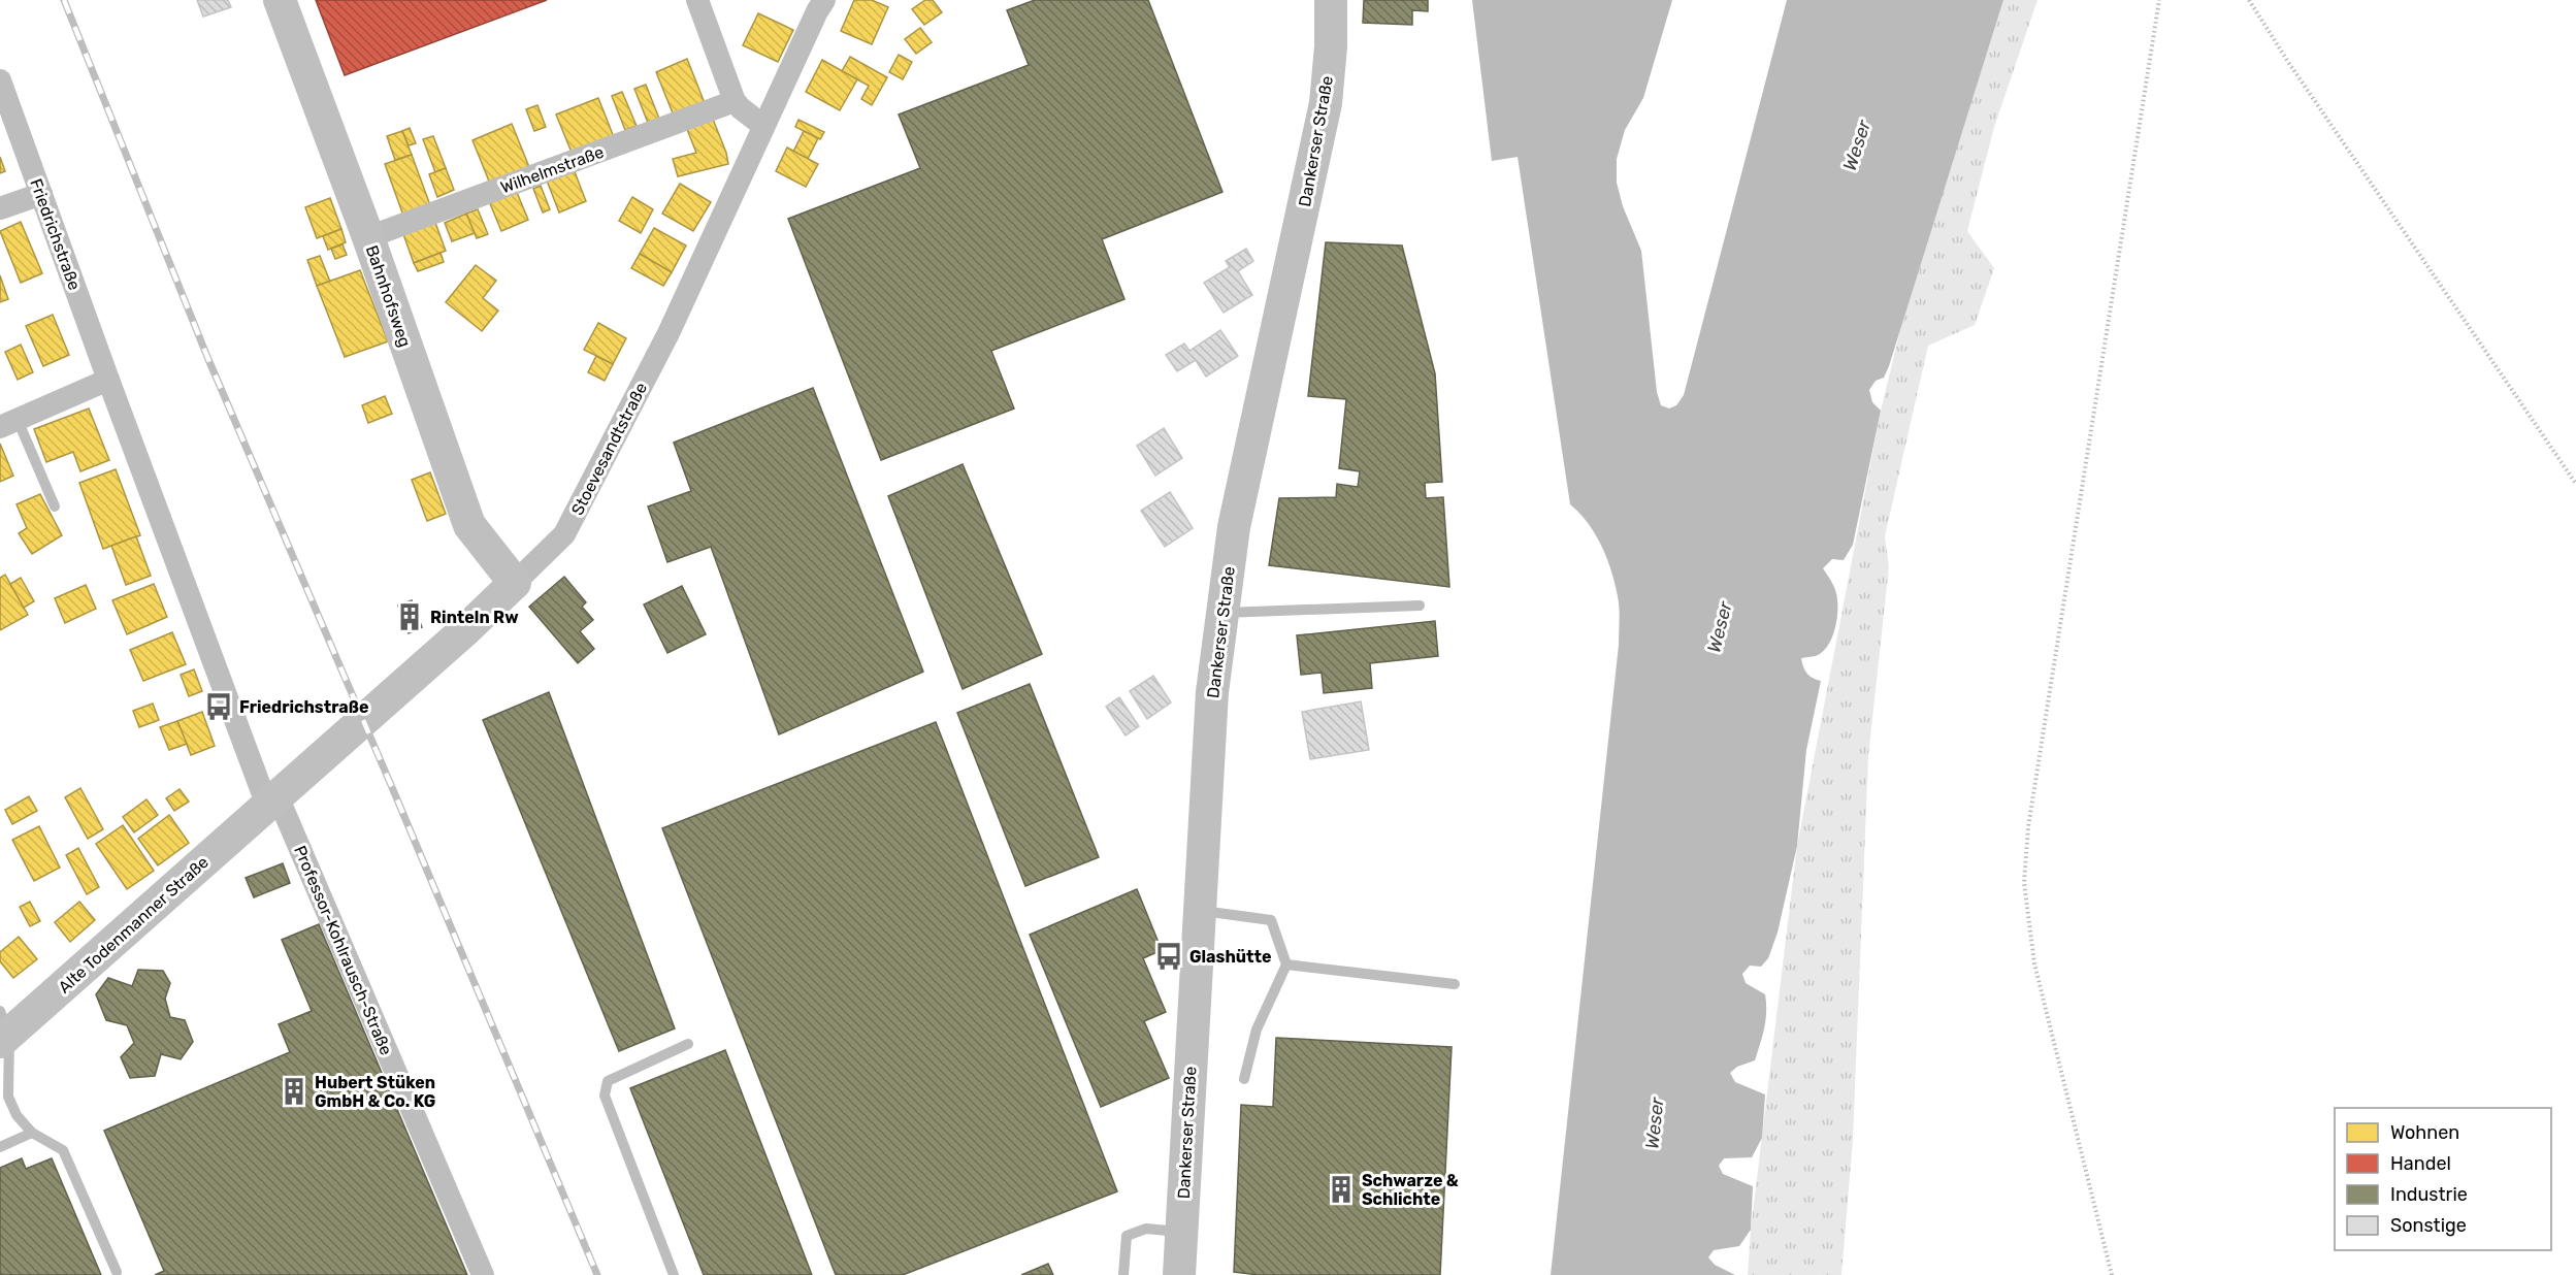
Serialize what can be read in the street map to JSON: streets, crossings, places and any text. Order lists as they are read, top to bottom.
{
  "streets": {
    "street": [
      "Dankerser Straße",
      "Wilhelmstraße",
      "Friedrichstraße",
      "Bahnhofsweg",
      "Stoevesandtstraße",
      "Alte Todenmanner Straße",
      "Professor-Kohlrausch-Straße"
    ]
  },
  "crossings": [
    ["Wilhelmstraße", "Bahnhofsweg"],
    ["Friedrichstraße", "Stoevesandtstraße"],
    ["Friedrichstraße", "Alte Todenmanner Straße"],
    ["Friedrichstraße", "Professor-Kohlrausch-Straße"],
    ["Bahnhofsweg", "Stoevesandtstraße"],
    ["Stoevesandtstraße", "Alte Todenmanner Straße"],
    ["Stoevesandtstraße", "Professor-Kohlrausch-Straße"],
    ["Alte Todenmanner Straße", "Professor-Kohlrausch-Straße"]
  ],
  "water": ["Weser"],
  "places": {
    "building": ["Rinteln Rw", "Hubert Stüken GmbH & Co. KG", "Schwarze & Schlichte"],
    "bus stop": ["Friedrichstraße", "Glashütte"]
  },
  "legend": [
    "Wohnen",
    "Handel",
    "Industrie",
    "Sonstige"
  ]
}
